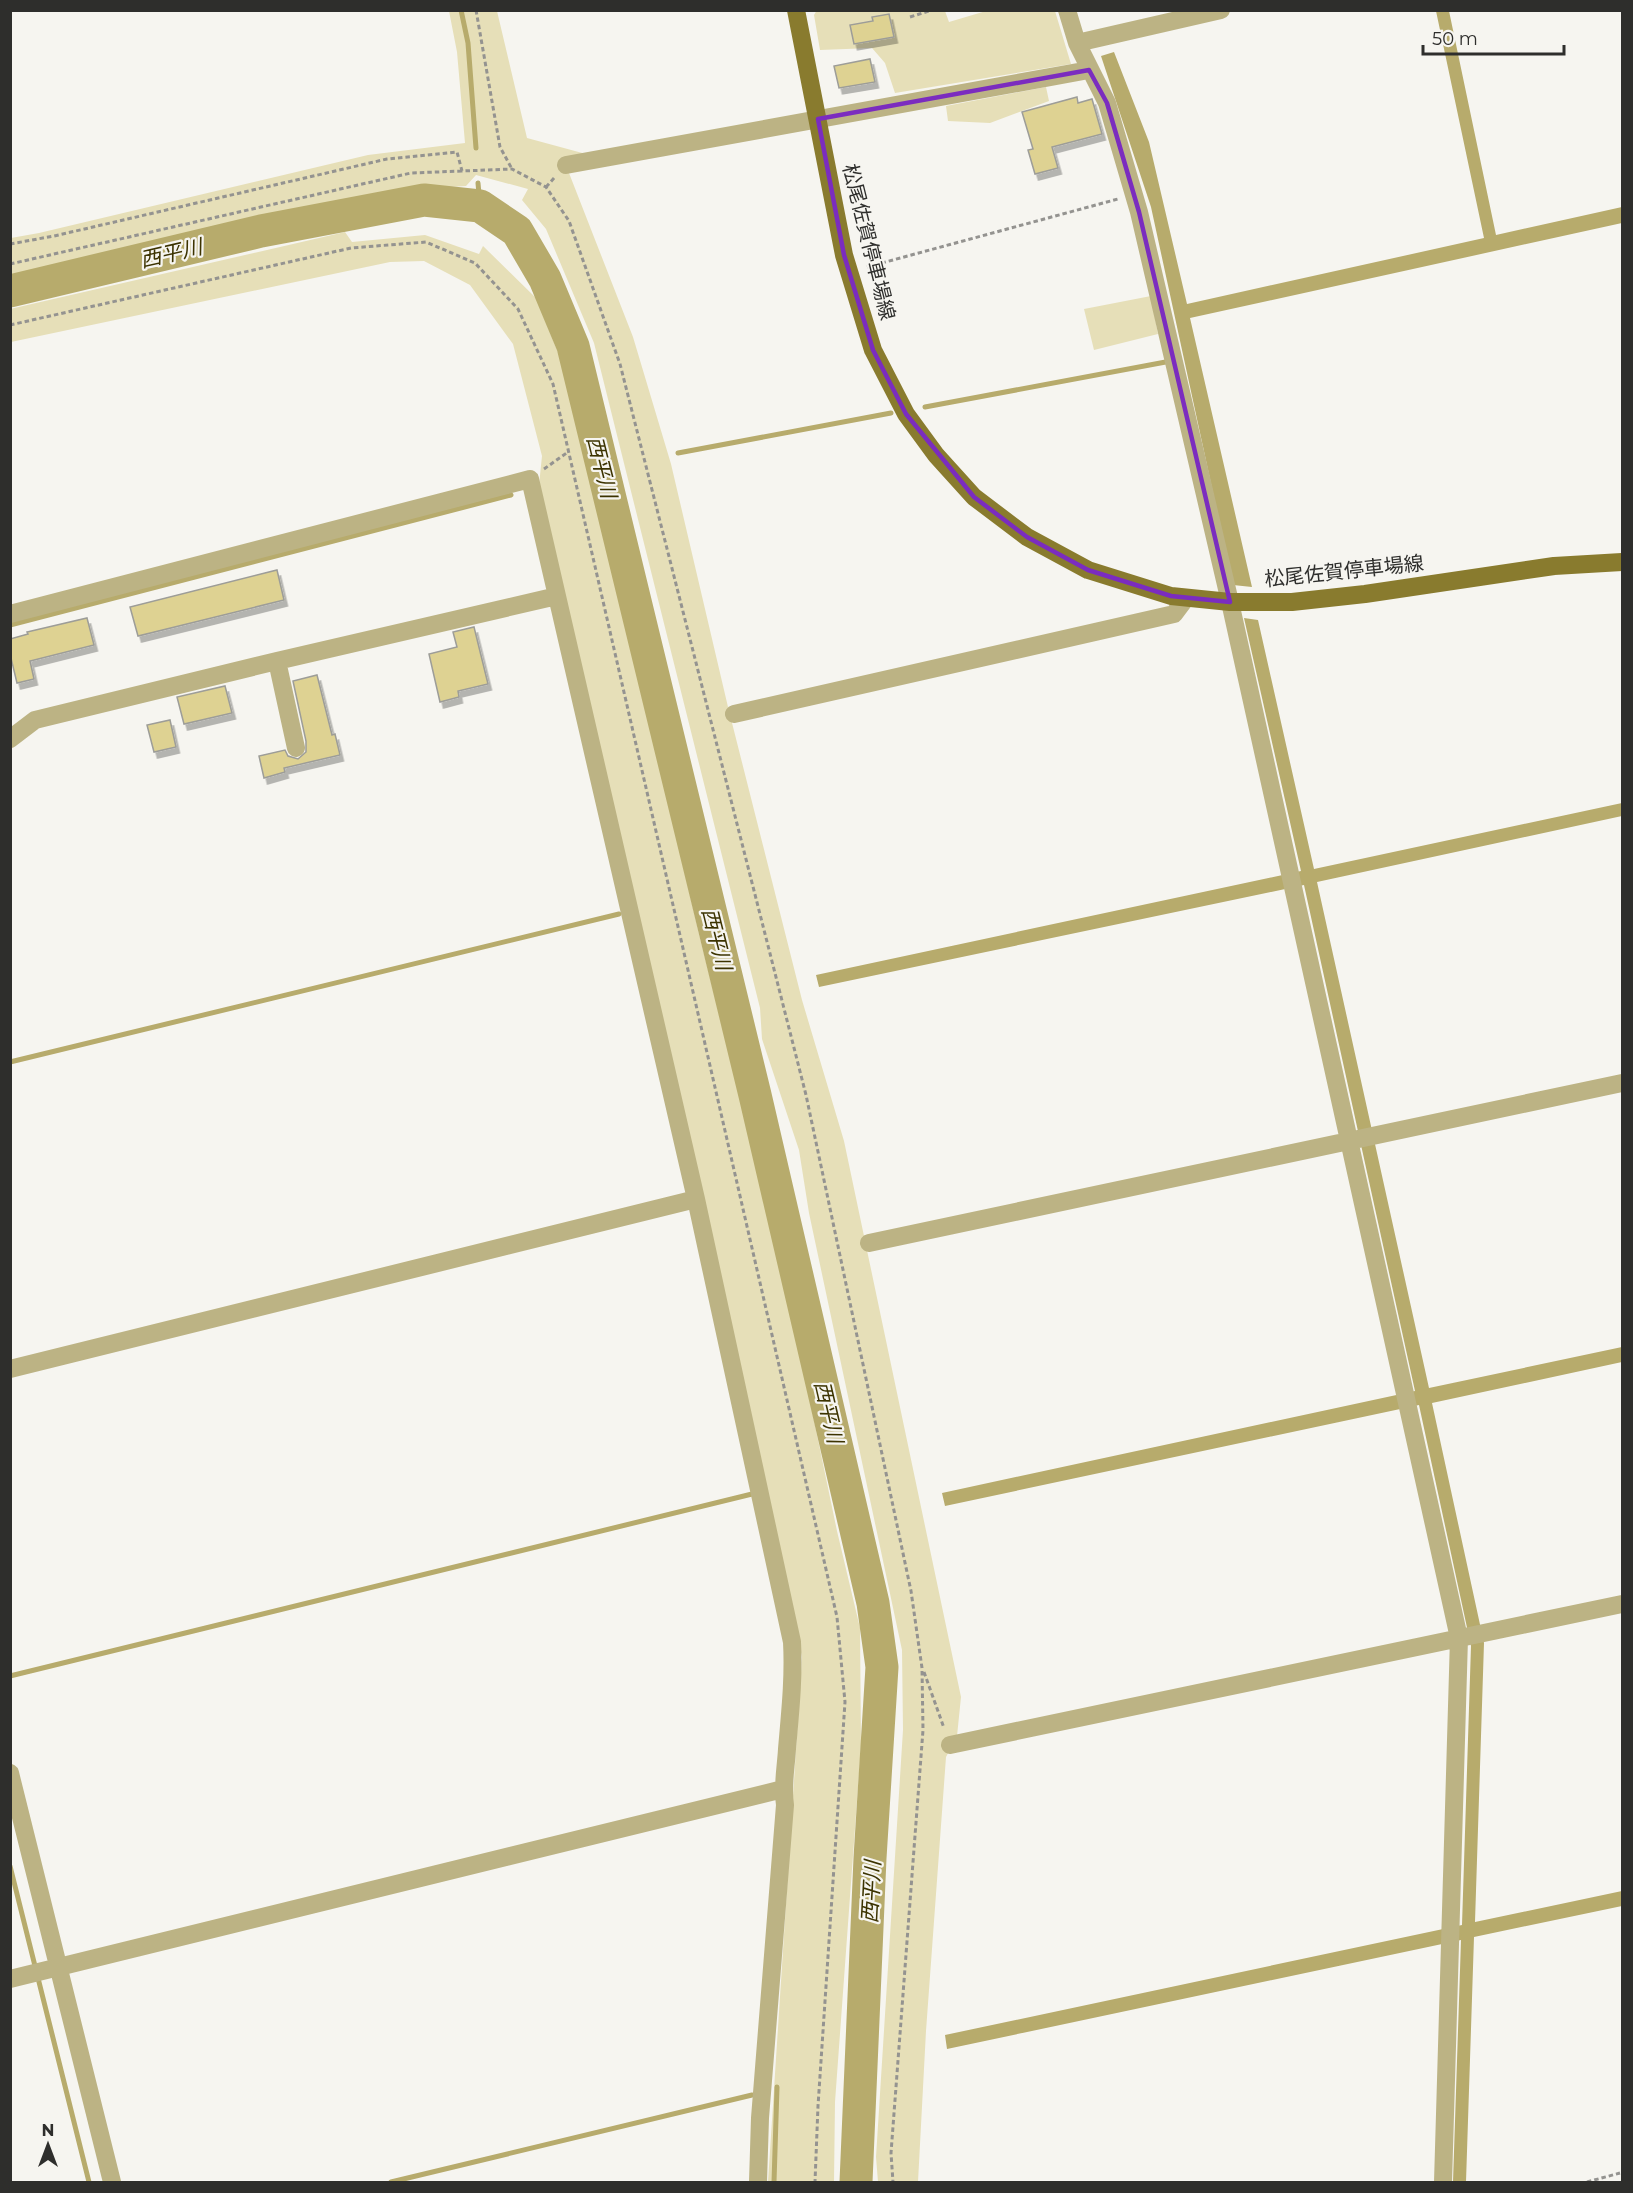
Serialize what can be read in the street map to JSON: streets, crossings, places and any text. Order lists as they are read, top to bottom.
{
  "streets": {
    "main road": ["松尾佐賀停車場線"]
  },
  "water": ["西平川"],
  "scale_bar": "50 m",
  "north": "top"
}
